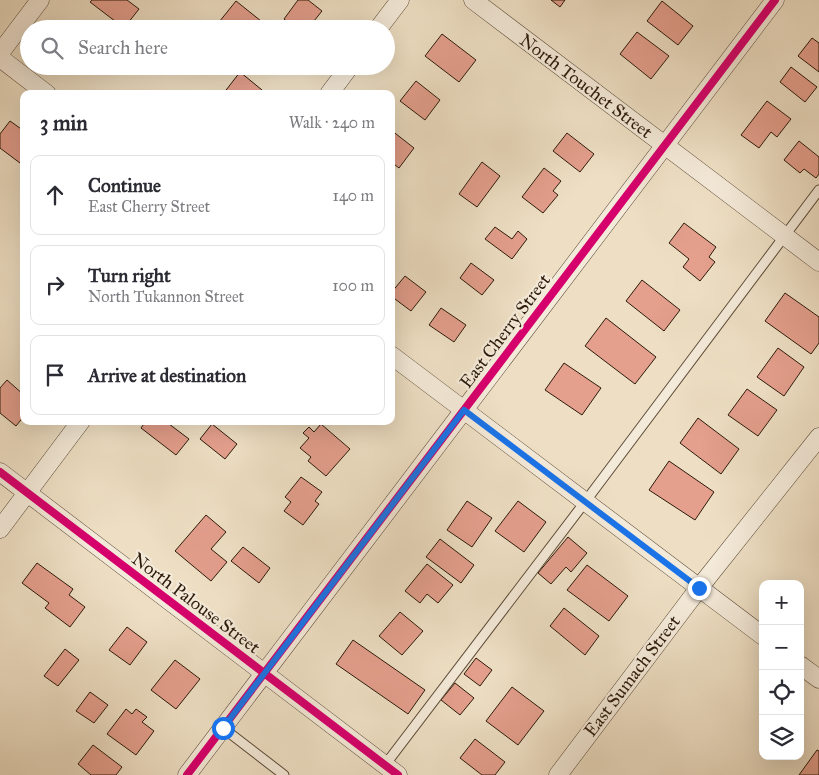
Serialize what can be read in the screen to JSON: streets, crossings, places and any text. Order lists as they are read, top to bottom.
{
  "streets": {
    "street": [
      "North Touchet Street",
      "East Cherry Street",
      "North Palouse Street",
      "East Sumach Street"
    ]
  },
  "crossings": [
    ["North Touchet Street", "East Cherry Street"],
    ["East Cherry Street", "North Palouse Street"]
  ],
  "page": {
    "search": "Search here",
    "heading": ["3 min", "Walk · 240 m"],
    "list": [
      ["Continue", "East Cherry Street", "140 m"],
      ["Turn right", "North Tukannon Street", "100 m"],
      "Arrive at destination"
    ],
    "map_buttons": ["+", "−"]
  }
}
